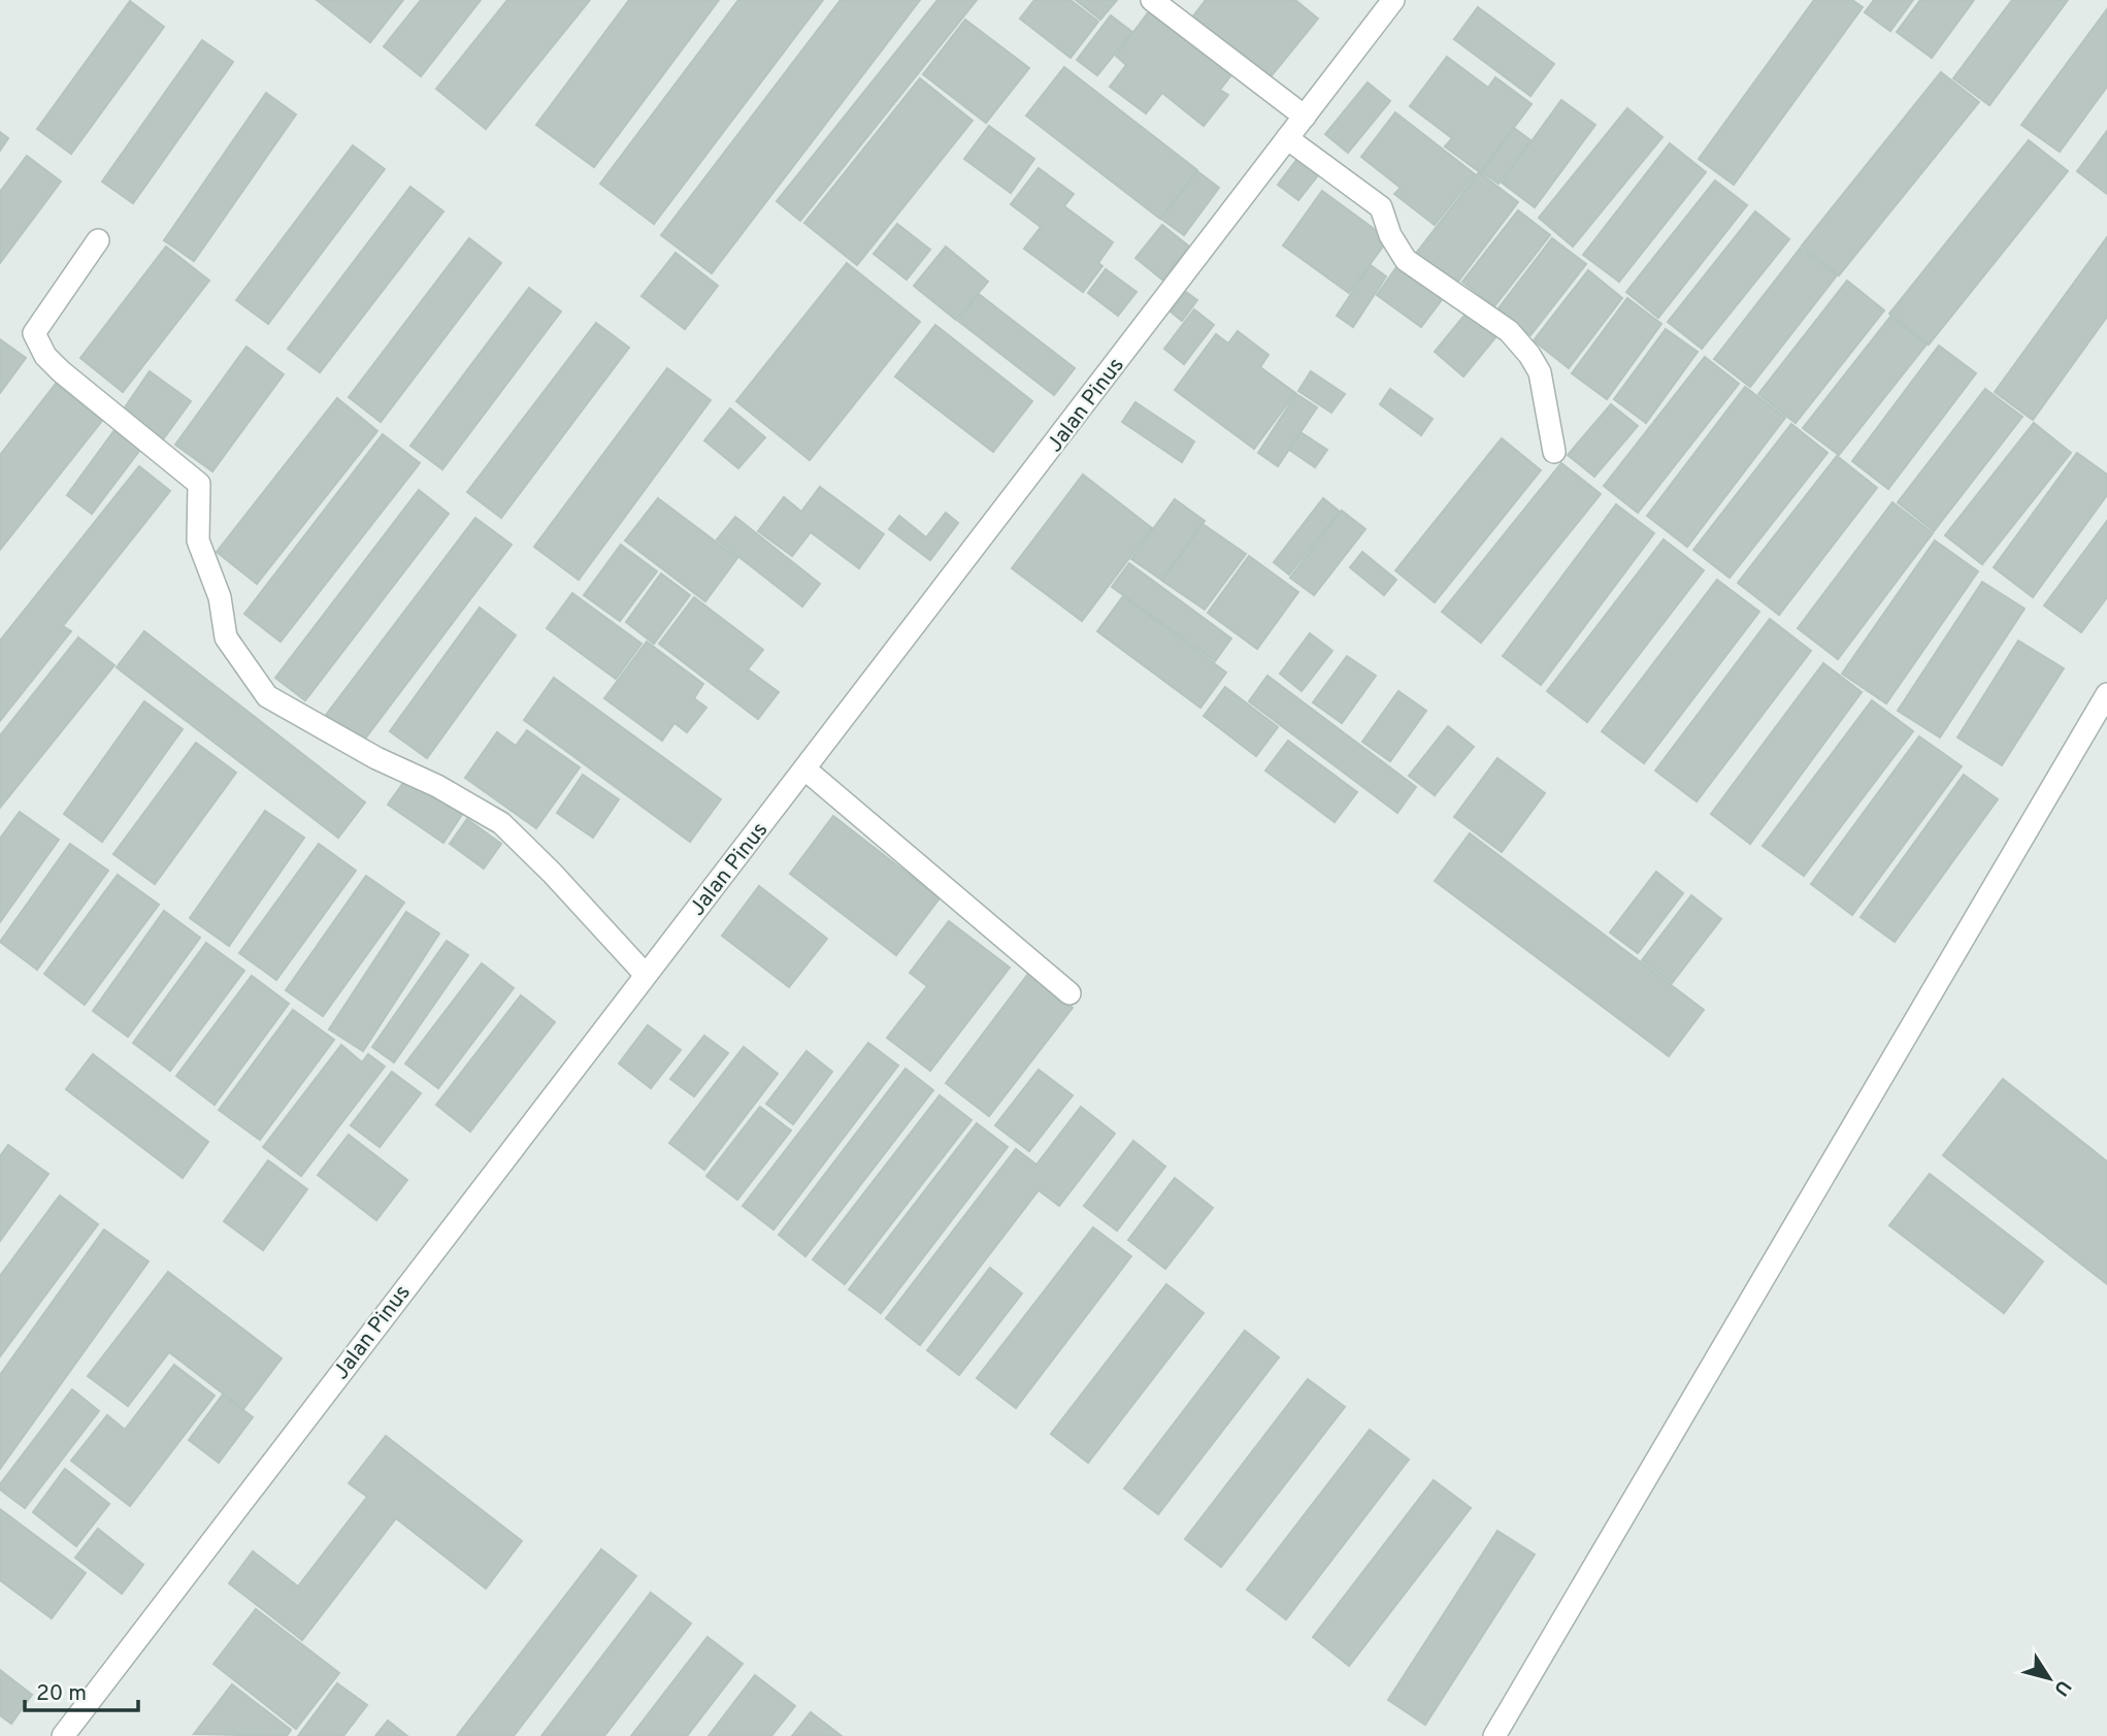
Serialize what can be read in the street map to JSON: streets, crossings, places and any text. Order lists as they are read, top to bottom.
{
  "streets": {
    "street": ["Jalan Pinus"]
  },
  "scale_bar": "20 m",
  "north": "bottom right"
}
